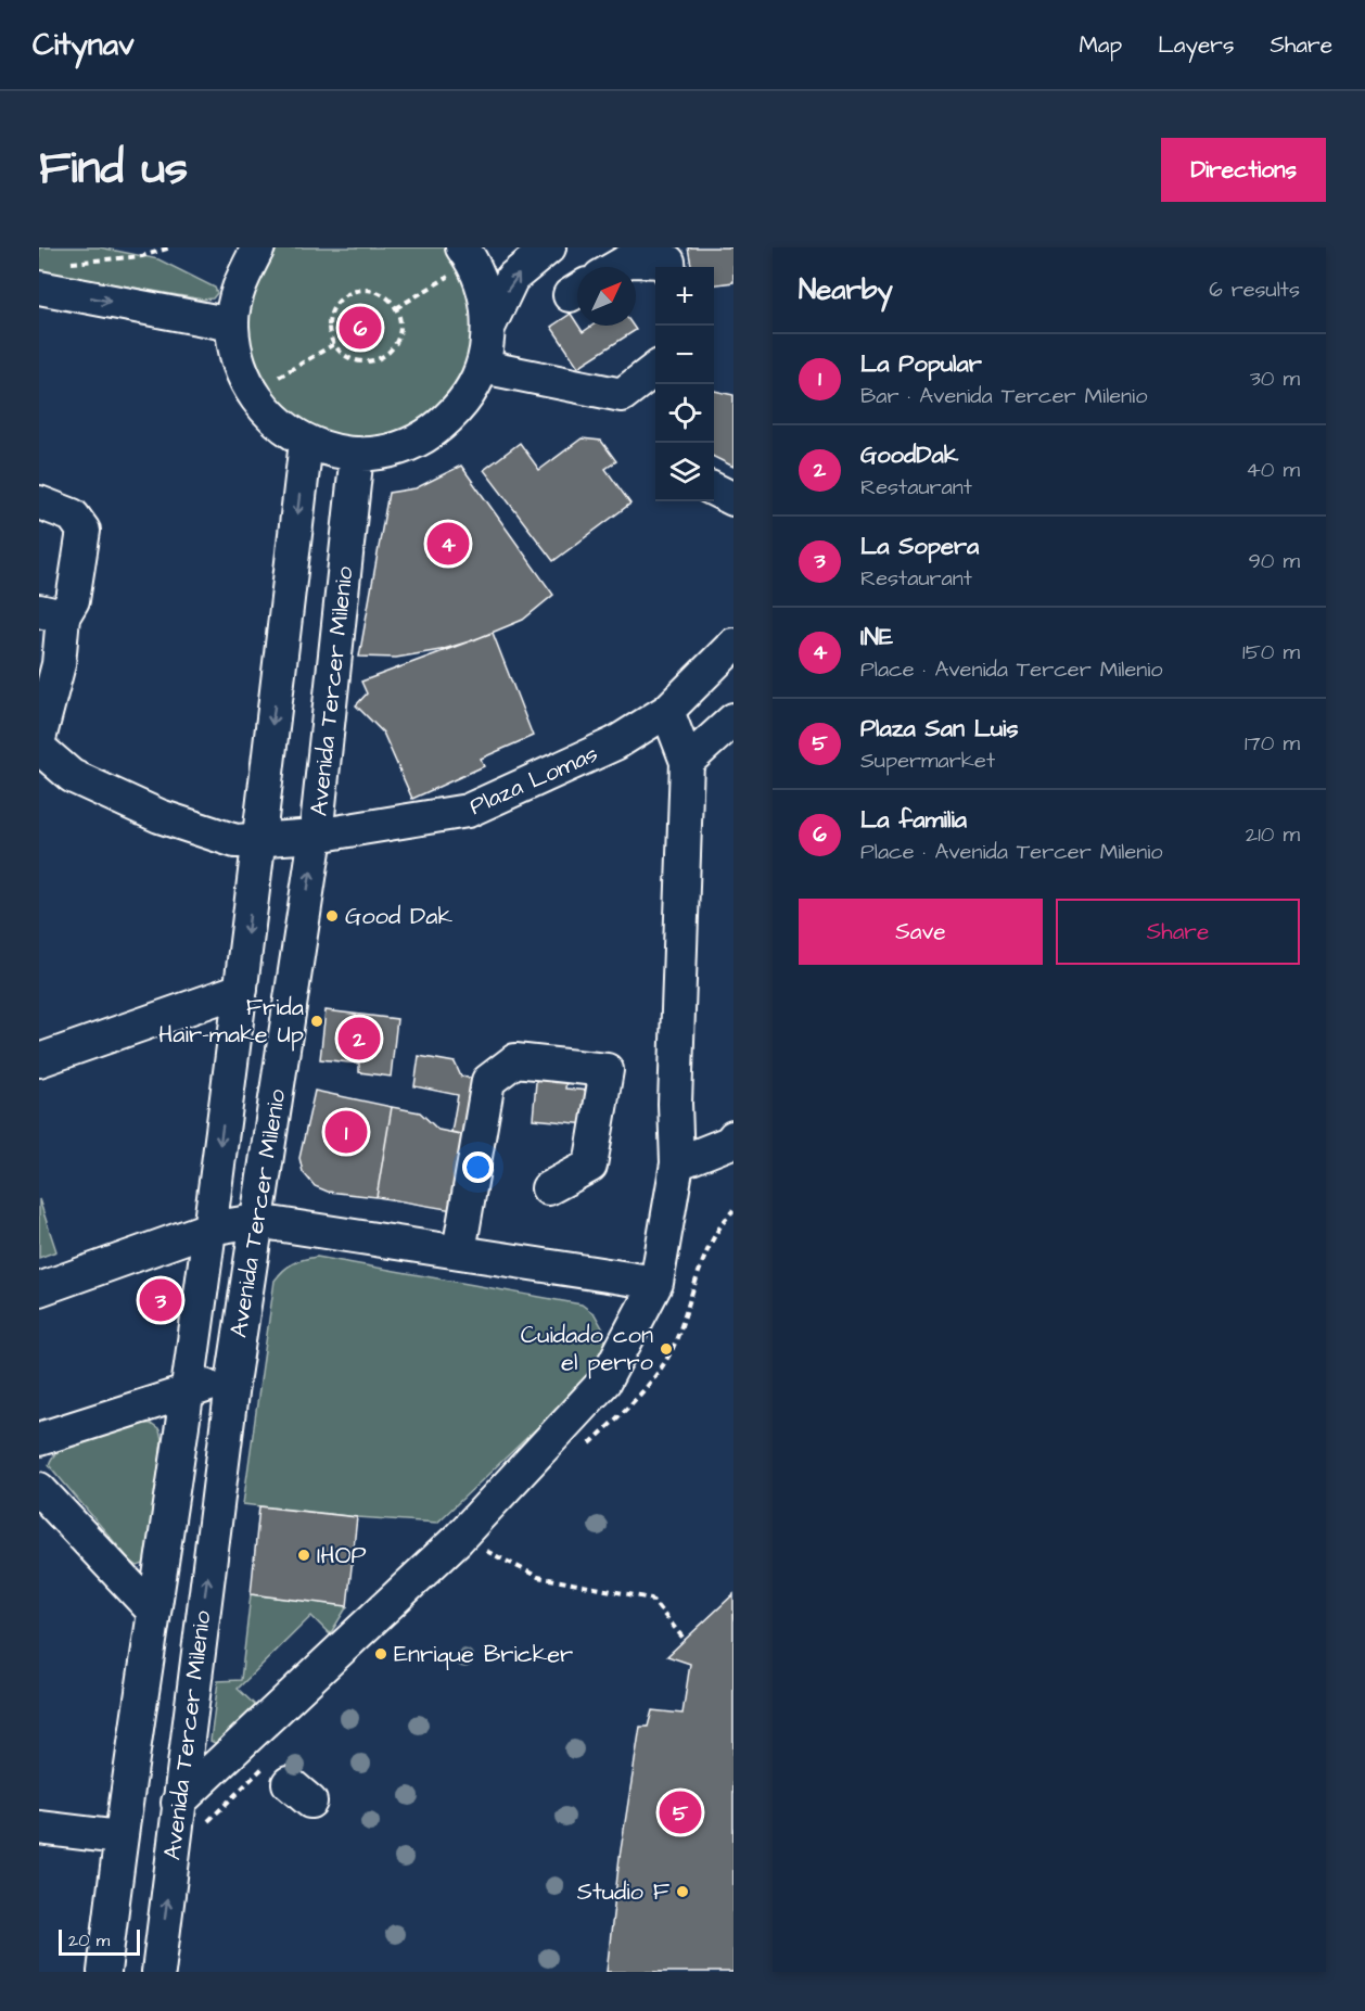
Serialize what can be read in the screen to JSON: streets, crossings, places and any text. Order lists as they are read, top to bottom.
{
  "streets": {
    "street": ["Avenida Tercer Milenio", "Plaza Lomas"]
  },
  "crossings": [
    ["Avenida Tercer Milenio", "Plaza Lomas"]
  ],
  "places": [
    "Good Dak",
    "Frida Hair-make Up",
    "Cuidado con el perro",
    "IHOP",
    "Enrique Bricker",
    "Studio F"
  ],
  "scale_bar": "20 m",
  "north": "top right",
  "page": {
    "header": "Citynav",
    "nav": ["Map", "Layers", "Share"],
    "title": "Find us",
    "buttons": [
      "Directions",
      ["Save", "Share"]
    ],
    "heading": ["Nearby", "6 results"],
    "map_buttons": ["+", "−"],
    "pins": [
      "6",
      "4",
      "2",
      "1",
      "3",
      "5"
    ],
    "list": [
      {
        "mark": "1",
        "name": "La Popular",
        "note": "Bar · Avenida Tercer Milenio",
        "value": "30 m"
      },
      {
        "mark": "2",
        "name": "GoodDak",
        "note": "Restaurant",
        "value": "40 m"
      },
      {
        "mark": "3",
        "name": "La Sopera",
        "note": "Restaurant",
        "value": "90 m"
      },
      {
        "mark": "4",
        "name": "INE",
        "note": "Place · Avenida Tercer Milenio",
        "value": "150 m"
      },
      {
        "mark": "5",
        "name": "Plaza San Luis",
        "note": "Supermarket",
        "value": "170 m"
      },
      {
        "mark": "6",
        "name": "La familia",
        "note": "Place · Avenida Tercer Milenio",
        "value": "210 m"
      }
    ],
    "scale": "20 m"
  }
}
